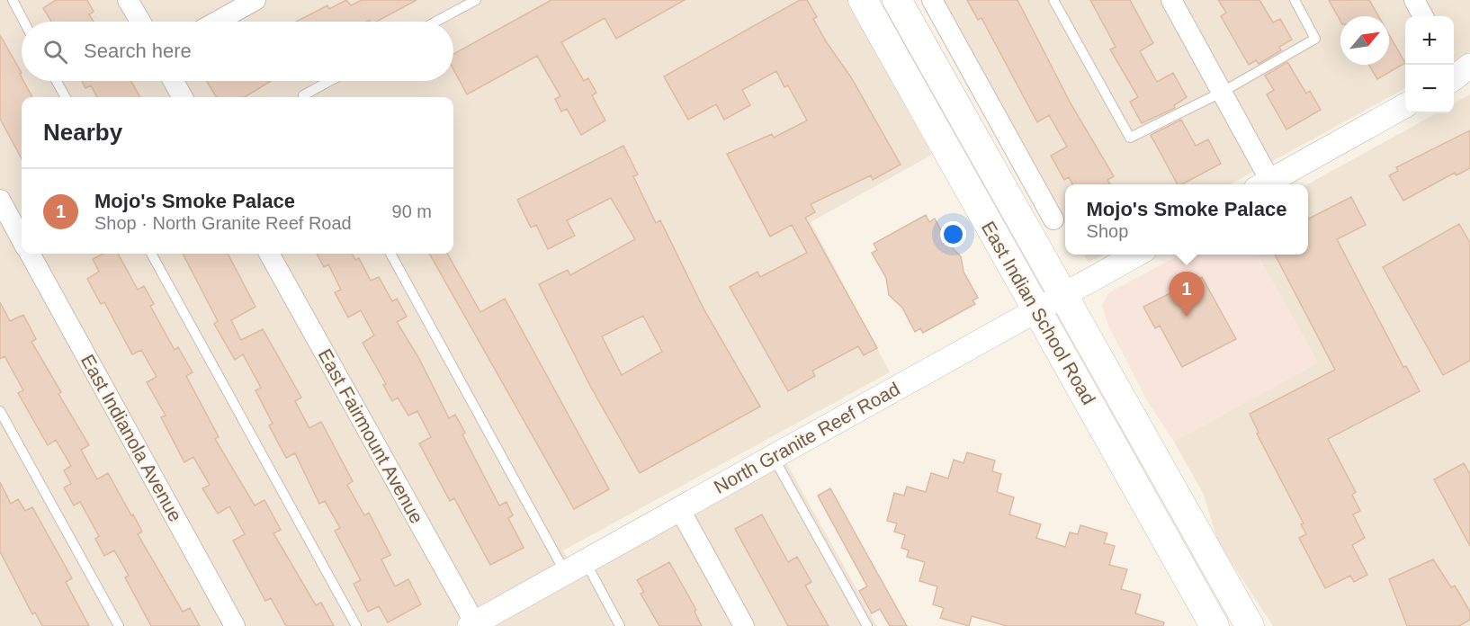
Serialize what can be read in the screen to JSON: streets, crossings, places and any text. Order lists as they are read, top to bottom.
{
  "streets": {
    "main road": ["East Indian School Road"],
    "street": ["East Fairmount Avenue", "East Indianola Avenue", "North Granite Reef Road"]
  },
  "crossings": [
    ["East Indian School Road", "North Granite Reef Road"],
    ["East Fairmount Avenue", "North Granite Reef Road"]
  ],
  "north": "top right",
  "page": {
    "map_buttons": ["+", "−"],
    "search": "Search here",
    "heading": "Nearby",
    "list": [
      {
        "mark": "1",
        "name": "Mojo's Smoke Palace",
        "note": "Shop · North Granite Reef Road",
        "value": "90 m"
      }
    ],
    "popup": ["Mojo's Smoke Palace", "Shop"],
    "pins": "1"
  }
}
